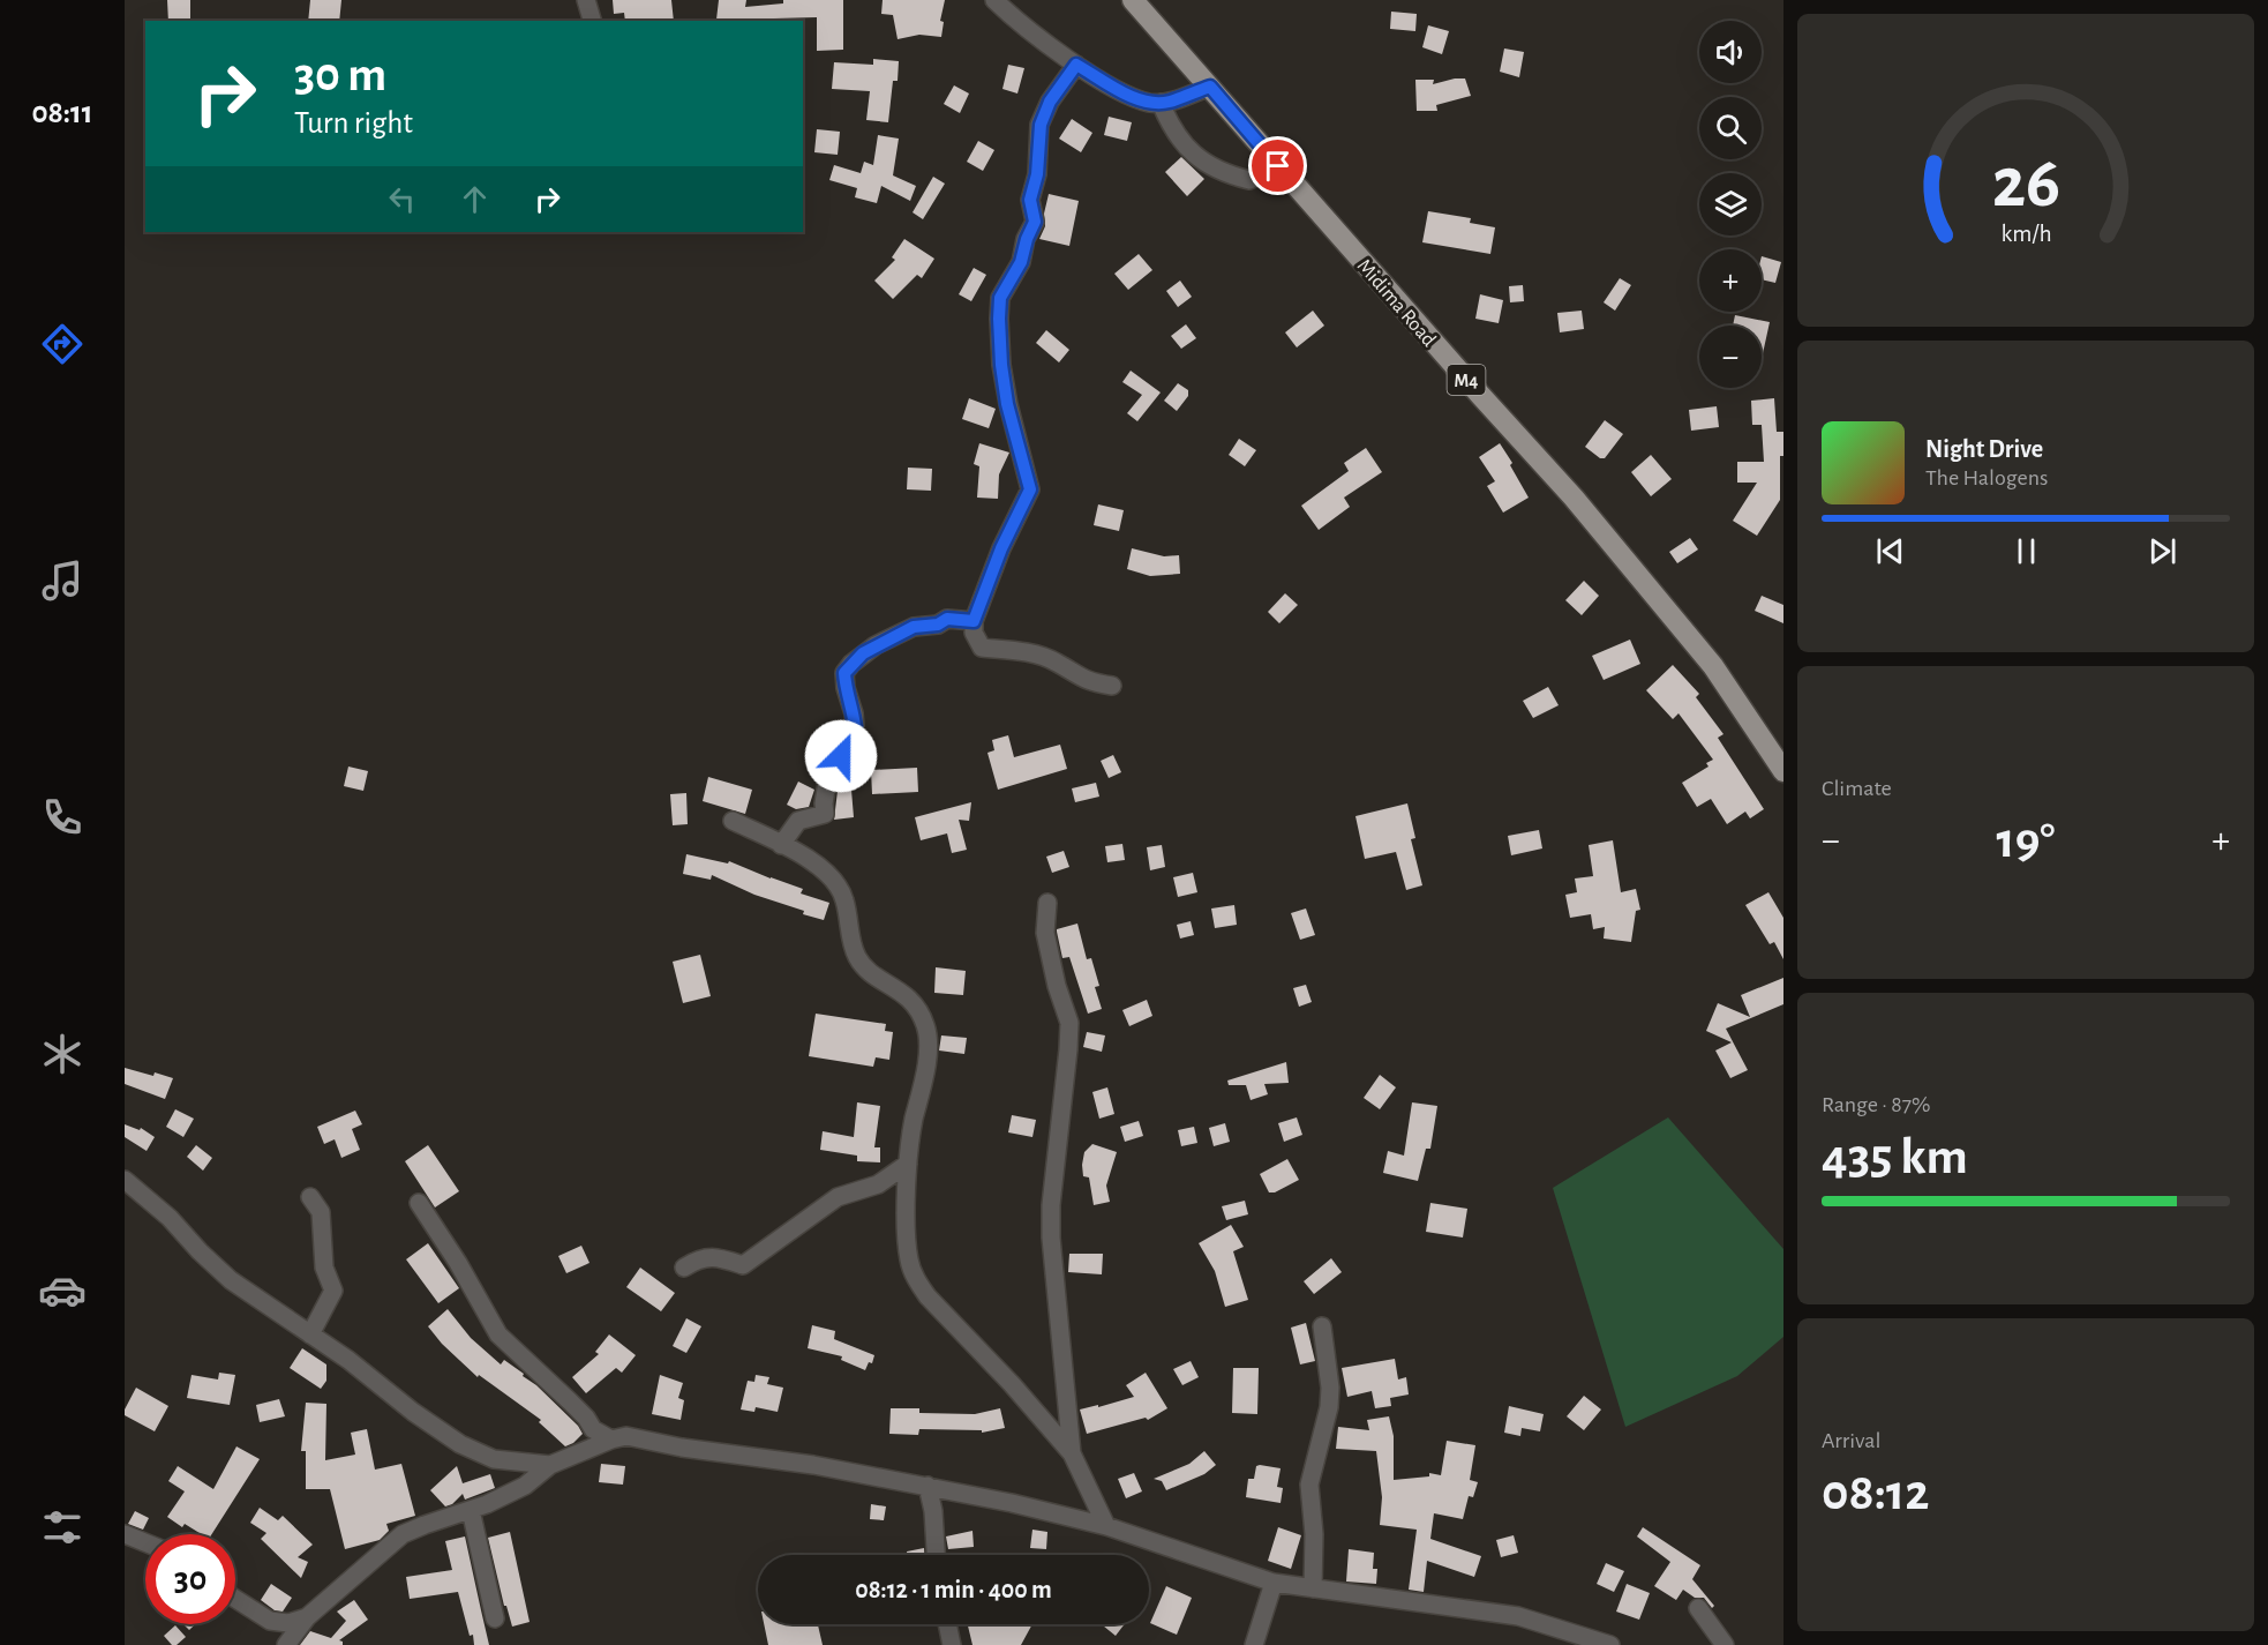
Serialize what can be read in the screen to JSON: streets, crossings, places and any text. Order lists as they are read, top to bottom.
{
  "streets": {
    "main road": ["Midima Road", "M4"]
  },
  "page": {
    "tabs": "08:11",
    "map_buttons": ["+", "−"],
    "turn": ["30 m", "Turn right"],
    "song": ["Night Drive", "The Halogens"],
    "tile": [
      "Climate",
      ["Range · 87%", "435 km"],
      ["Arrival", "08:12"]
    ],
    "heat": ["−", "19°", "+"],
    "limit": "30",
    "trip": "08:12 · 1 min · 400 m",
    "gauge": ["26", "km/h"]
  }
}
